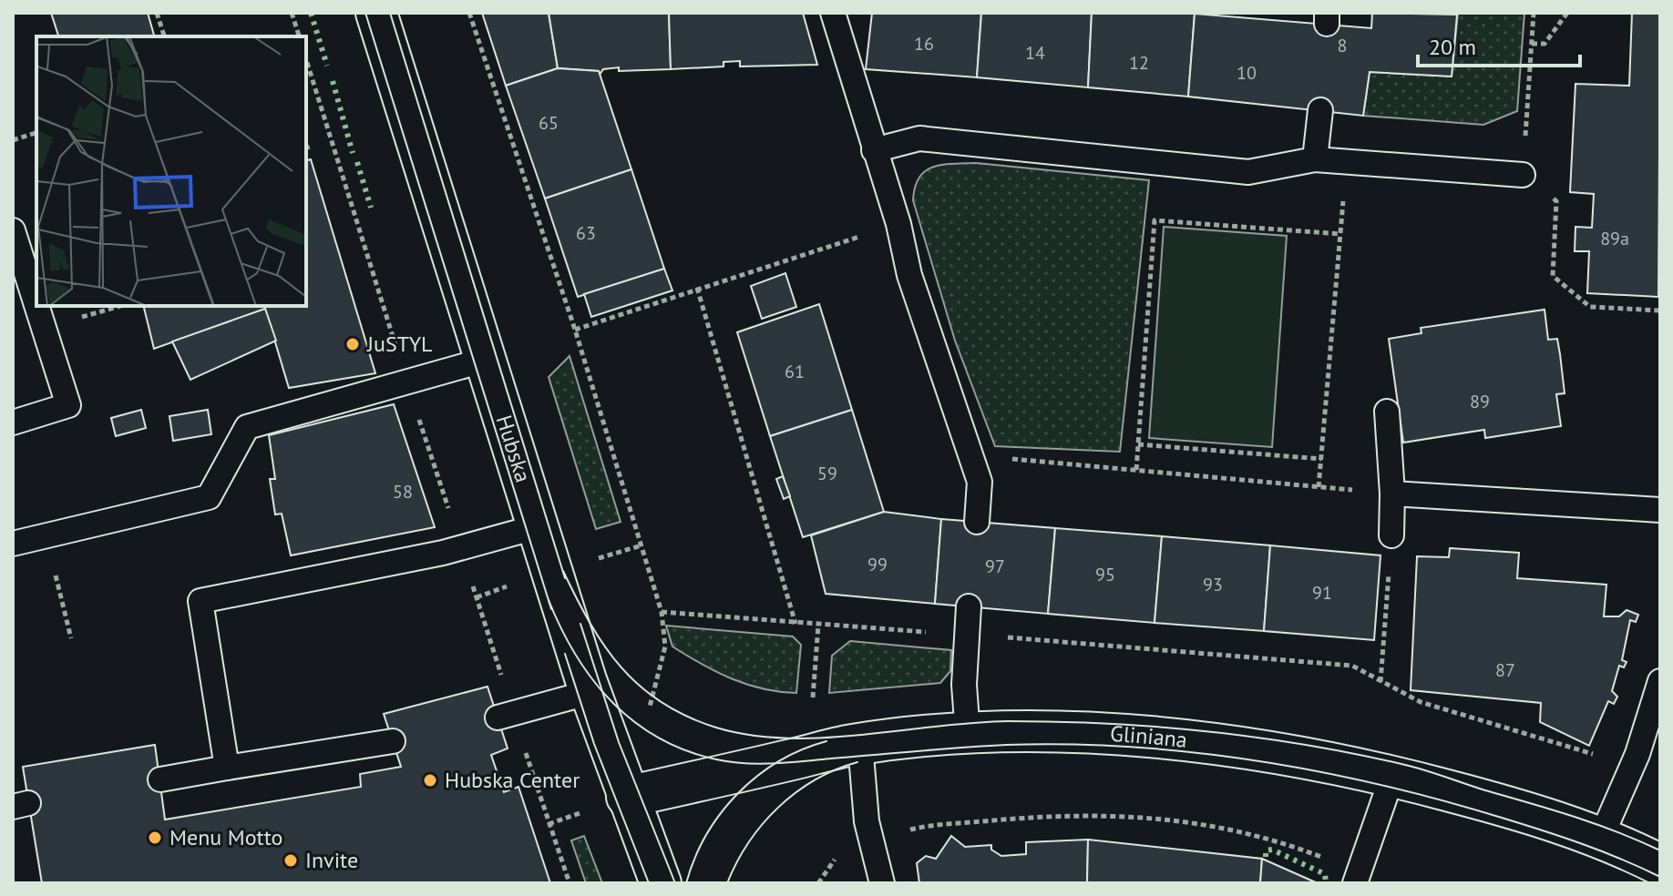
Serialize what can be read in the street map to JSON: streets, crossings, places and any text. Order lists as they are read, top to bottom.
{
  "streets": {
    "street": ["Hubska", "Gliniana"]
  },
  "crossings": [
    ["Hubska", "Gliniana"]
  ],
  "places": [
    "JuSTYL",
    "Hubska Center",
    "Menu Motto",
    "Invite"
  ],
  "house_numbers": [
    "16",
    "8",
    "14",
    "12",
    "10",
    "65",
    "63",
    "89a",
    "61",
    "89",
    "59",
    "58",
    "99",
    "97",
    "95",
    "93",
    "91",
    "87"
  ],
  "scale_bar": "20 m"
}
